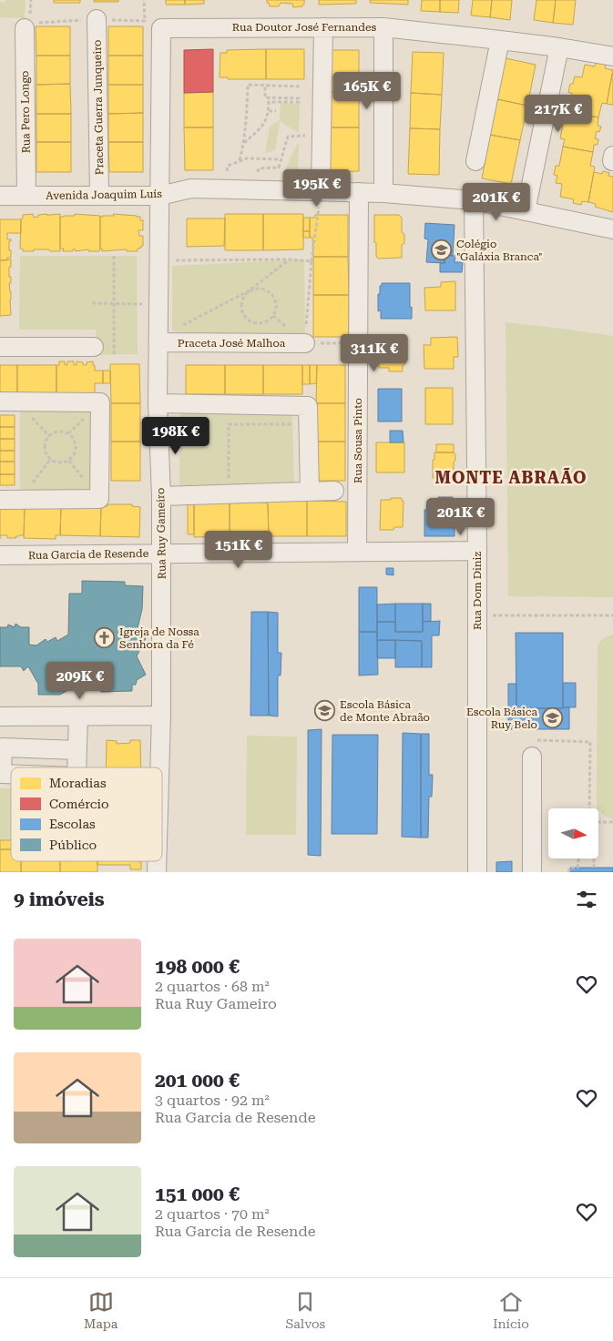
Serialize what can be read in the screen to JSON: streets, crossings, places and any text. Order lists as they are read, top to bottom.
{
  "streets": {
    "street": [
      "Rua Doutor José Fernandes",
      "Praceta Guerra Junqueiro",
      "Rua Pero Longo",
      "Avenida Joaquim Luís",
      "Praceta José Malhoa",
      "Rua Sousa Pinto",
      "Rua Ruy Gameiro",
      "Rua Garcia de Resende",
      "Rua Dom Diniz"
    ]
  },
  "crossings": [
    ["Rua Doutor José Fernandes", "Avenida Joaquim Luís"],
    ["Rua Doutor José Fernandes", "Rua Ruy Gameiro"],
    ["Praceta Guerra Junqueiro", "Avenida Joaquim Luís"],
    ["Rua Pero Longo", "Avenida Joaquim Luís"],
    ["Avenida Joaquim Luís", "Rua Sousa Pinto"],
    ["Avenida Joaquim Luís", "Rua Ruy Gameiro"],
    ["Avenida Joaquim Luís", "Rua Dom Diniz"],
    ["Praceta José Malhoa", "Rua Ruy Gameiro"],
    ["Rua Sousa Pinto", "Rua Garcia de Resende"],
    ["Rua Ruy Gameiro", "Rua Garcia de Resende"],
    ["Rua Garcia de Resende", "Rua Dom Diniz"]
  ],
  "districts": ["MONTE ABRAÃO"],
  "places": {
    "school or university": ["Colégio \"Galáxia Branca\"", "Escola Básica de Monte Abraão", "Escola Básica Ruy Belo"],
    "church": ["Igreja de Nossa Senhora da Fé"]
  },
  "legend": [
    "Moradias",
    "Comércio",
    "Escolas",
    "Público"
  ],
  "north": "right",
  "page": {
    "price": [
      "165K €",
      "217K €",
      "195K €",
      "201K €",
      "311K €",
      "198K €",
      "201K €",
      "151K €",
      "209K €"
    ],
    "heading": "9 imóveis",
    "list": [
      {
        "name": "198 000 €",
        "note": "2 quartos · 68 m² · Rua Ruy Gameiro"
      },
      {
        "name": "201 000 €",
        "note": "3 quartos · 92 m² · Rua Garcia de Resende"
      },
      {
        "name": "151 000 €",
        "note": "2 quartos · 70 m² · Rua Garcia de Resende"
      }
    ],
    "tabs": ["Mapa", "Salvos", "Início"]
  }
}
